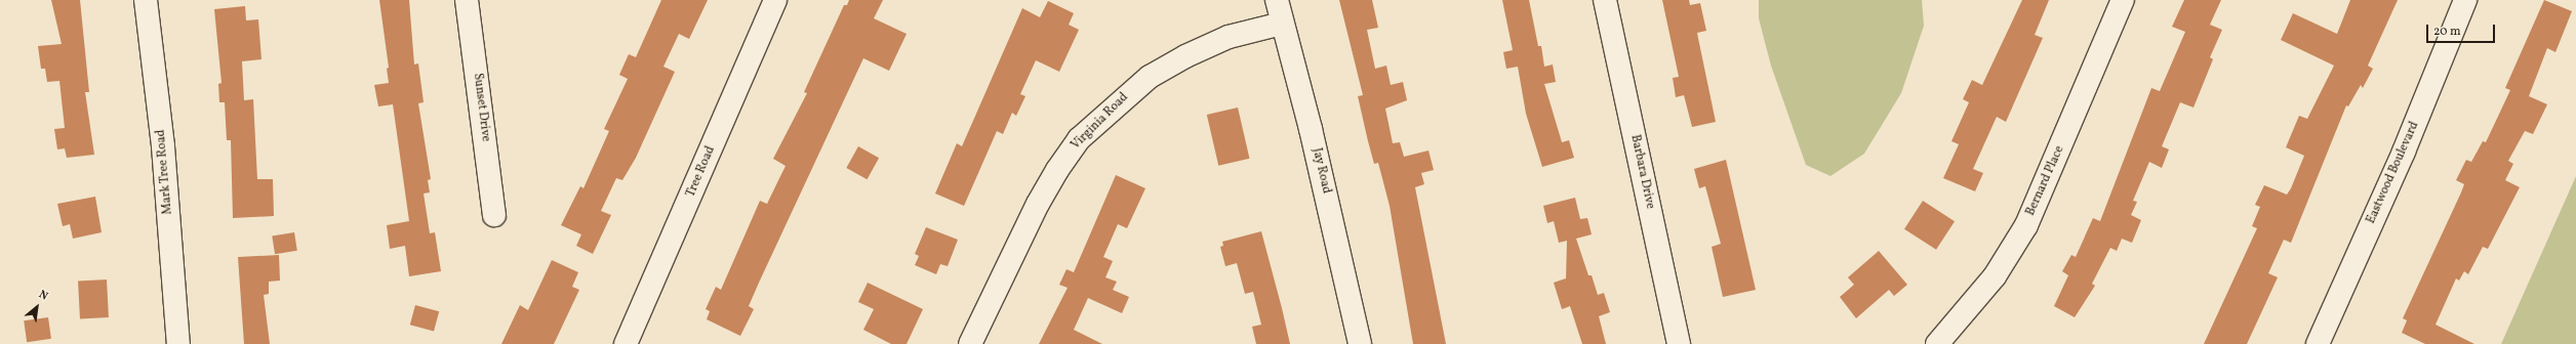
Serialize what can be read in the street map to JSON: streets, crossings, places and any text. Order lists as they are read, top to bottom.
{
  "streets": {
    "street": [
      "Sunset Drive",
      "Virginia Road",
      "Jay Road",
      "Mark Tree Road",
      "Tree Road",
      "Barbara Drive",
      "Eastwood Boulevard",
      "Bernard Place"
    ]
  },
  "crossings": [
    ["Virginia Road", "Jay Road"]
  ],
  "scale_bar": "20 m",
  "north": "top right"
}
